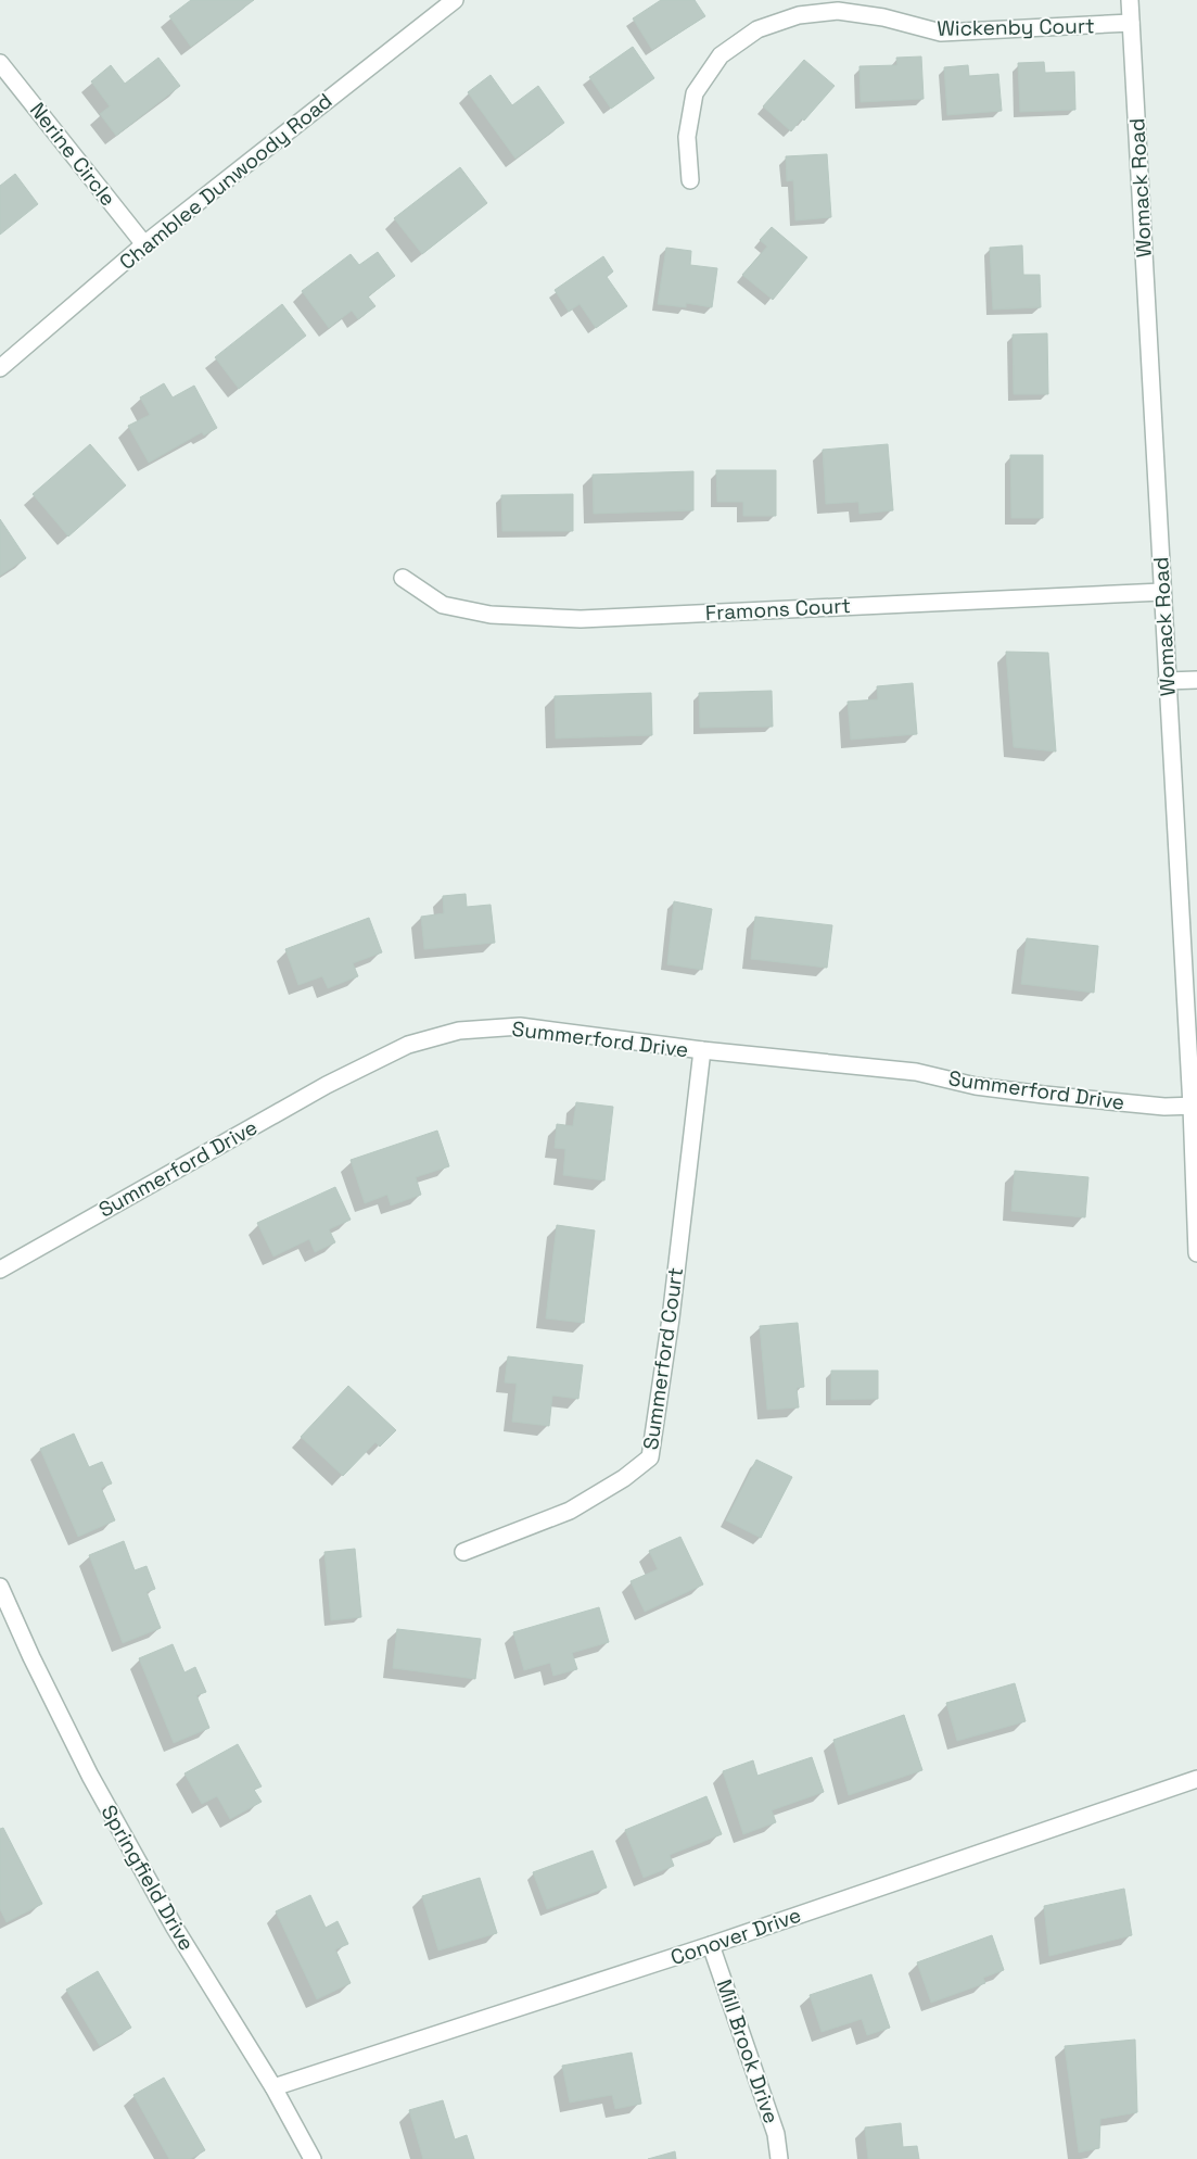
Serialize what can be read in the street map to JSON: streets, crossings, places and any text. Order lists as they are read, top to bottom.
{
  "streets": {
    "street": [
      "Wickenby Court",
      "Nerine Circle",
      "Chamblee Dunwoody Road",
      "Womack Road",
      "Framons Court",
      "Summerford Drive",
      "Summerford Court",
      "Springfield Drive",
      "Conover Drive",
      "Mill Brook Drive"
    ]
  },
  "crossings": [
    ["Wickenby Court", "Womack Road"],
    ["Nerine Circle", "Chamblee Dunwoody Road"],
    ["Womack Road", "Framons Court"],
    ["Womack Road", "Summerford Drive"],
    ["Summerford Drive", "Summerford Court"],
    ["Springfield Drive", "Conover Drive"],
    ["Conover Drive", "Mill Brook Drive"]
  ]
}
